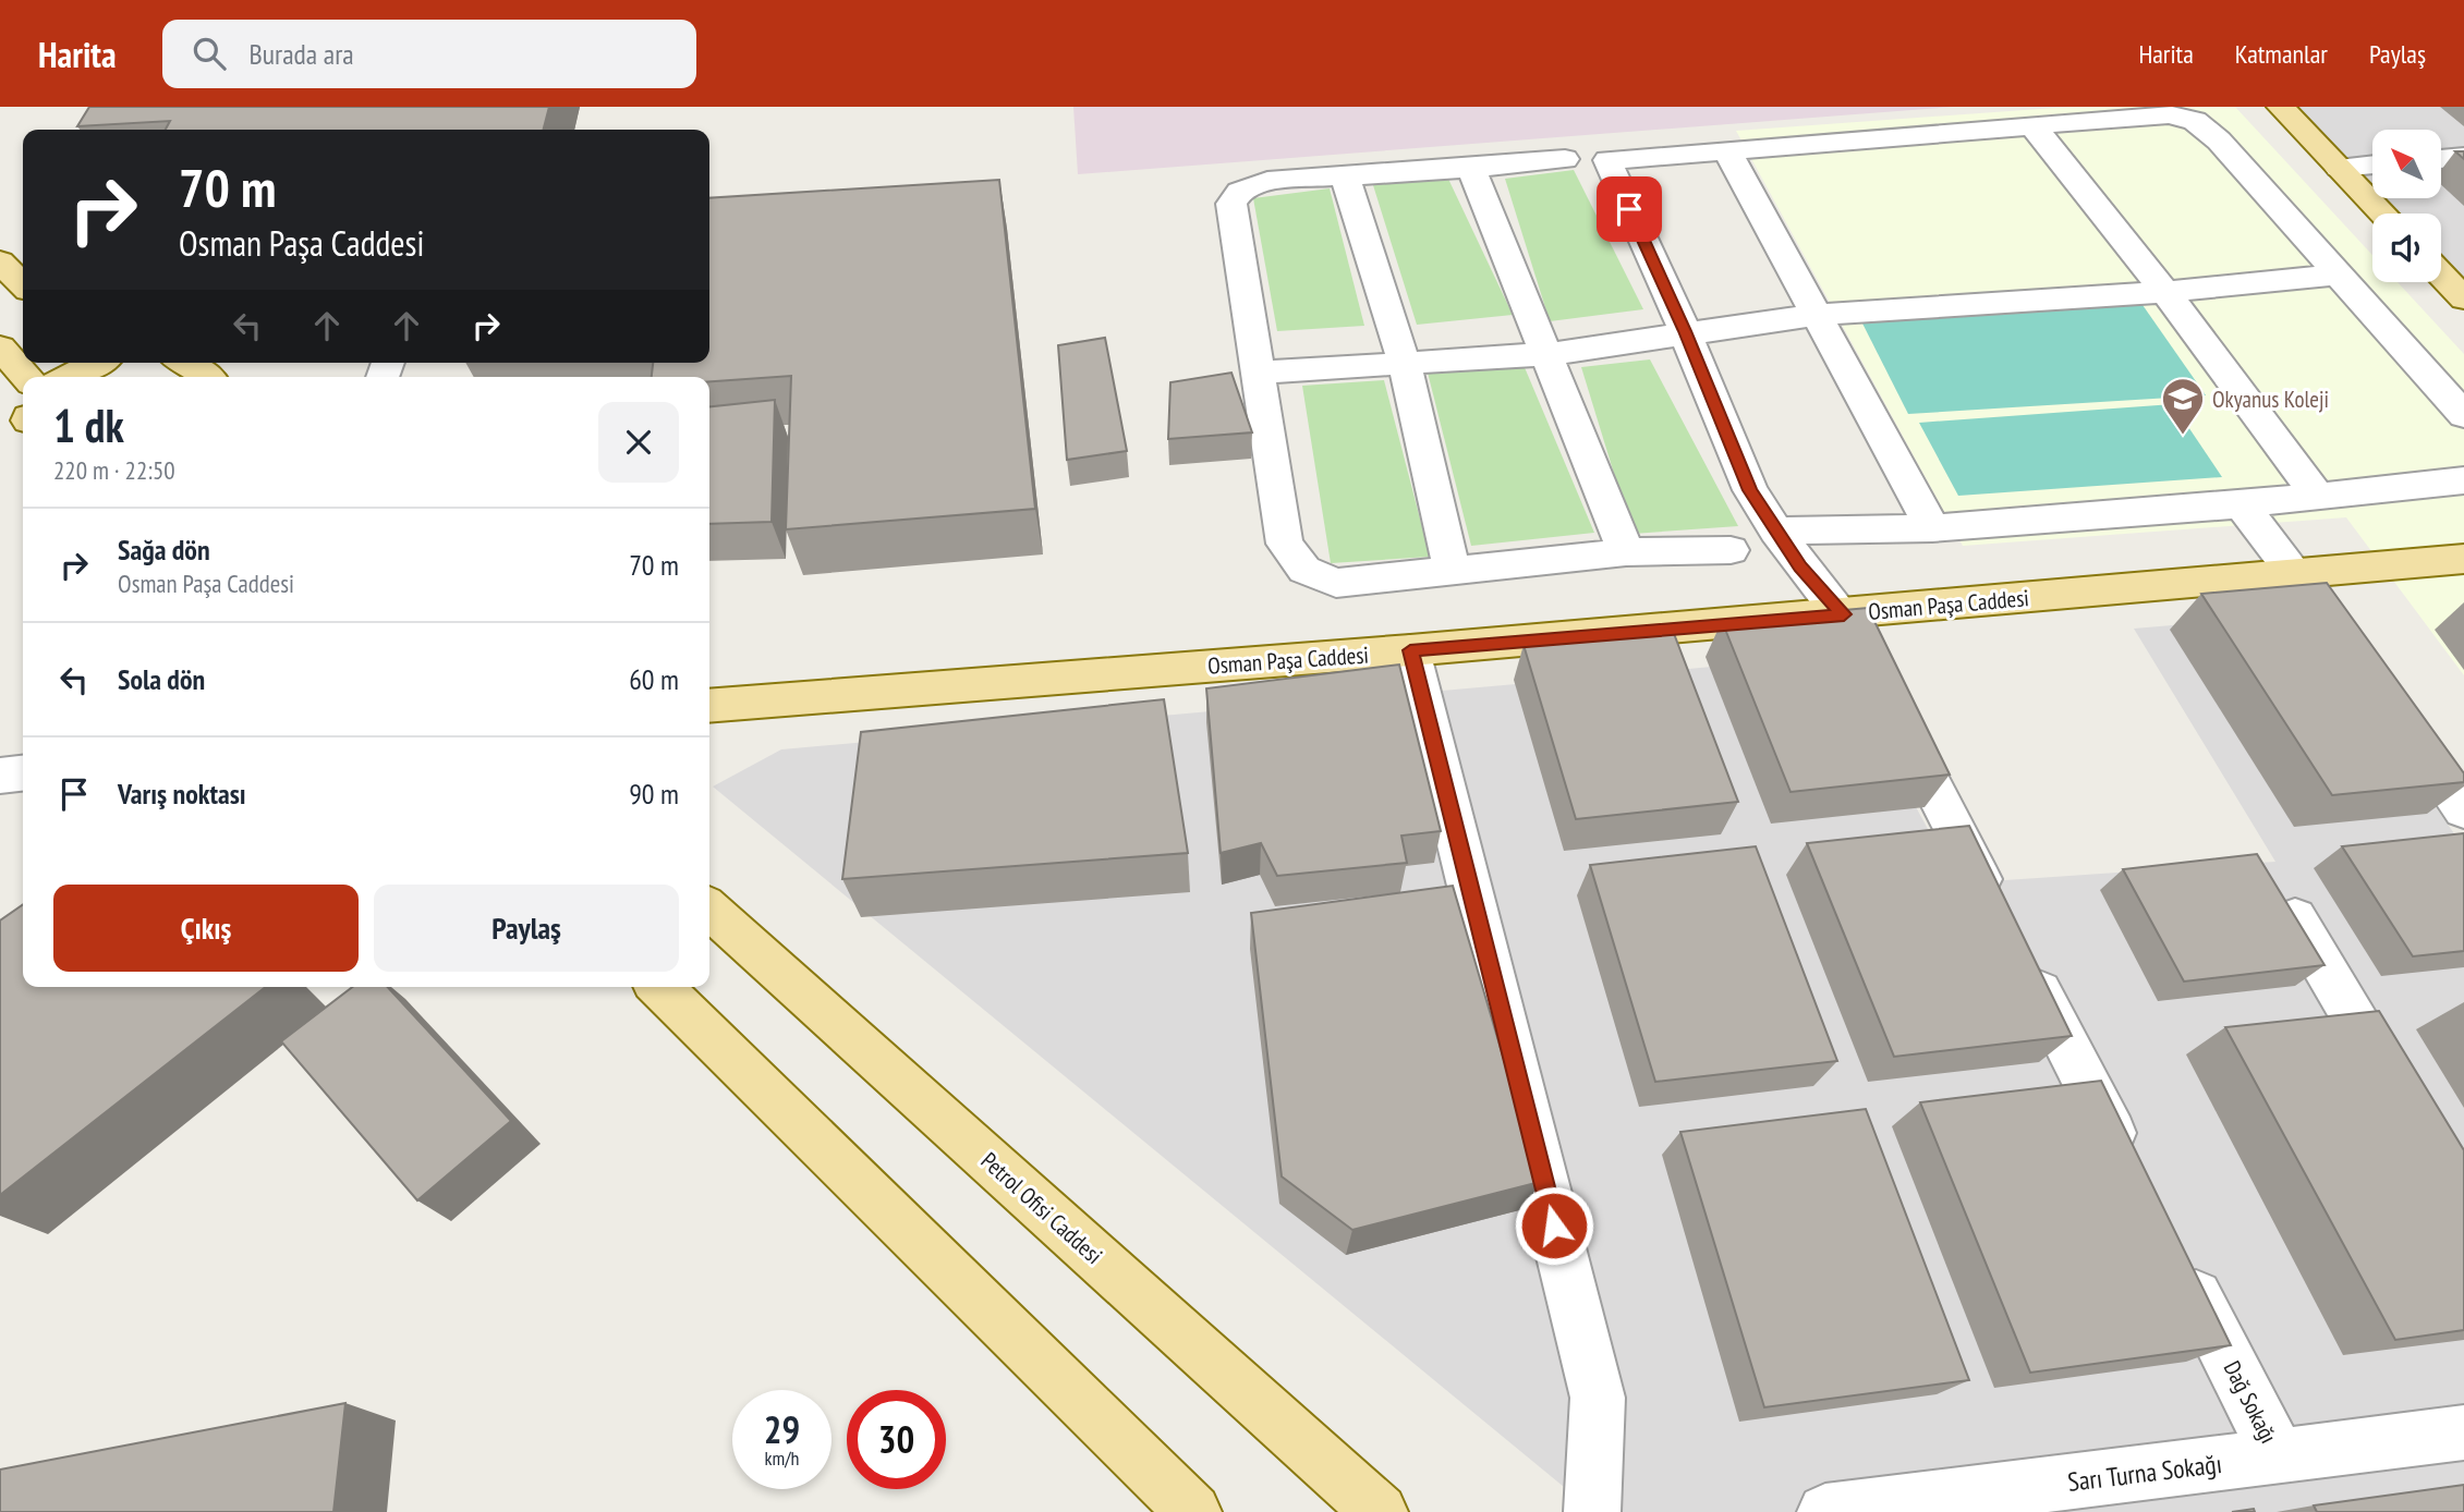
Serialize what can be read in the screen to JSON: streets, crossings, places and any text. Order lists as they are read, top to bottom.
{
  "streets": {
    "main road": ["Osman Paşa Caddesi", "Petrol Ofisi Caddesi"],
    "street": ["Dağ Sokağı", "Sarı Turna Sokağı"]
  },
  "crossings": [
    ["Dağ Sokağı", "Sarı Turna Sokağı"]
  ],
  "places": {
    "school or university": ["Okyanus Koleji"]
  },
  "north": "top left",
  "page": {
    "header": "Harita",
    "search": "Burada ara",
    "nav": ["Harita", "Katmanlar", "Paylaş"],
    "turn": ["70 m", "Osman Paşa Caddesi"],
    "heading": ["1 dk", "220 m · 22:50"],
    "list": [
      {
        "name": "Sağa dön",
        "note": "Osman Paşa Caddesi",
        "value": "70 m"
      },
      {
        "name": "Sola dön",
        "value": "60 m"
      },
      {
        "name": "Varış noktası",
        "value": "90 m"
      }
    ],
    "buttons": ["Çıkış", "Paylaş"],
    "speed": "29 km/h",
    "limit": "30"
  }
}
